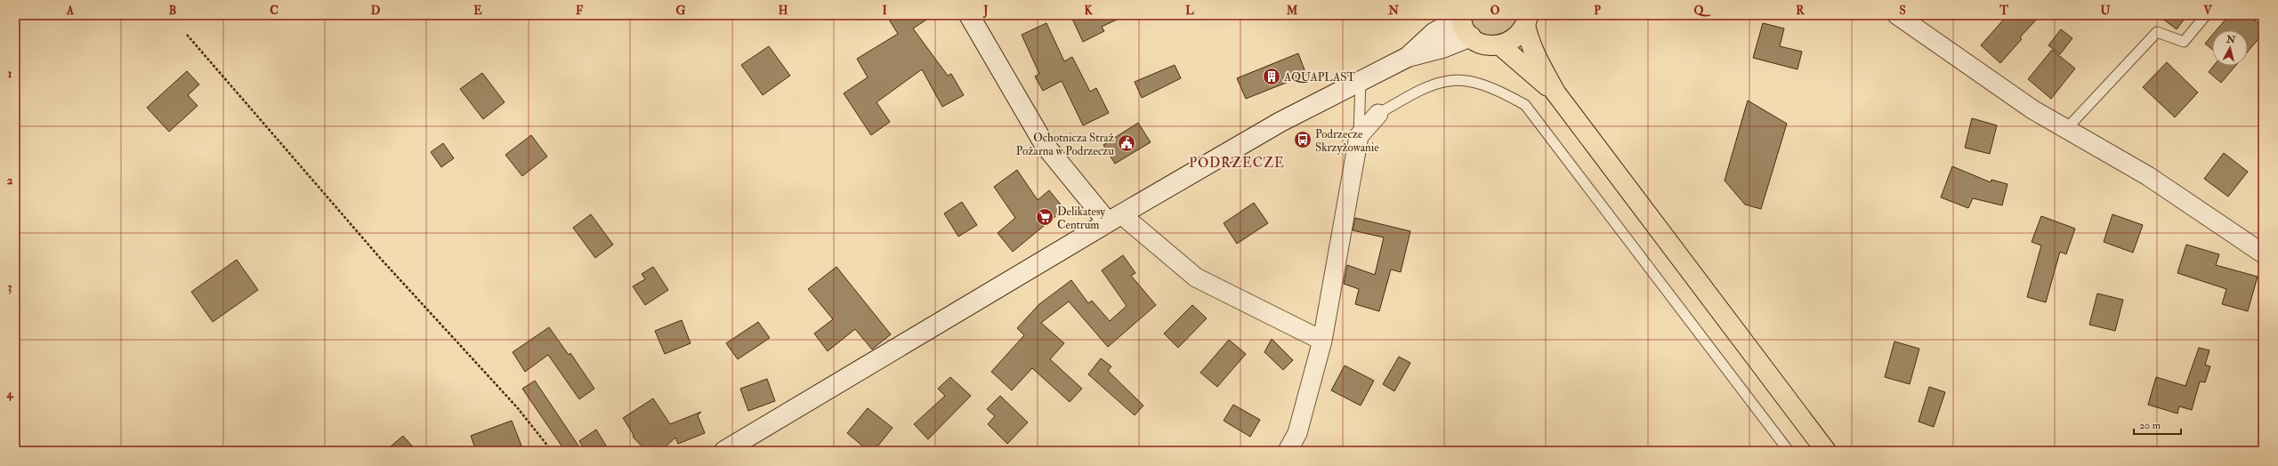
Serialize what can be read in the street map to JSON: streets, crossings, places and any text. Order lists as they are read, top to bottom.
{
  "districts": ["PODRZECZE"],
  "places": {
    "building": ["AQUAPLAST"],
    "bus stop": ["Podrzecze Skrzyżowanie"],
    "public building": ["Ochotnicza Straż Pożarna w Podrzeczu"],
    "supermarket": ["Delikatesy Centrum"]
  },
  "scale_bar": "20 m",
  "north": "top",
  "grid": {
    "columns": [
      "A",
      "B",
      "C",
      "D",
      "E",
      "F",
      "G",
      "H",
      "I",
      "J",
      "K",
      "L",
      "M",
      "N",
      "O",
      "P",
      "Q",
      "R",
      "S",
      "T",
      "U",
      "V"
    ],
    "rows": [
      "1",
      "2",
      "3",
      "4"
    ]
  }
}
